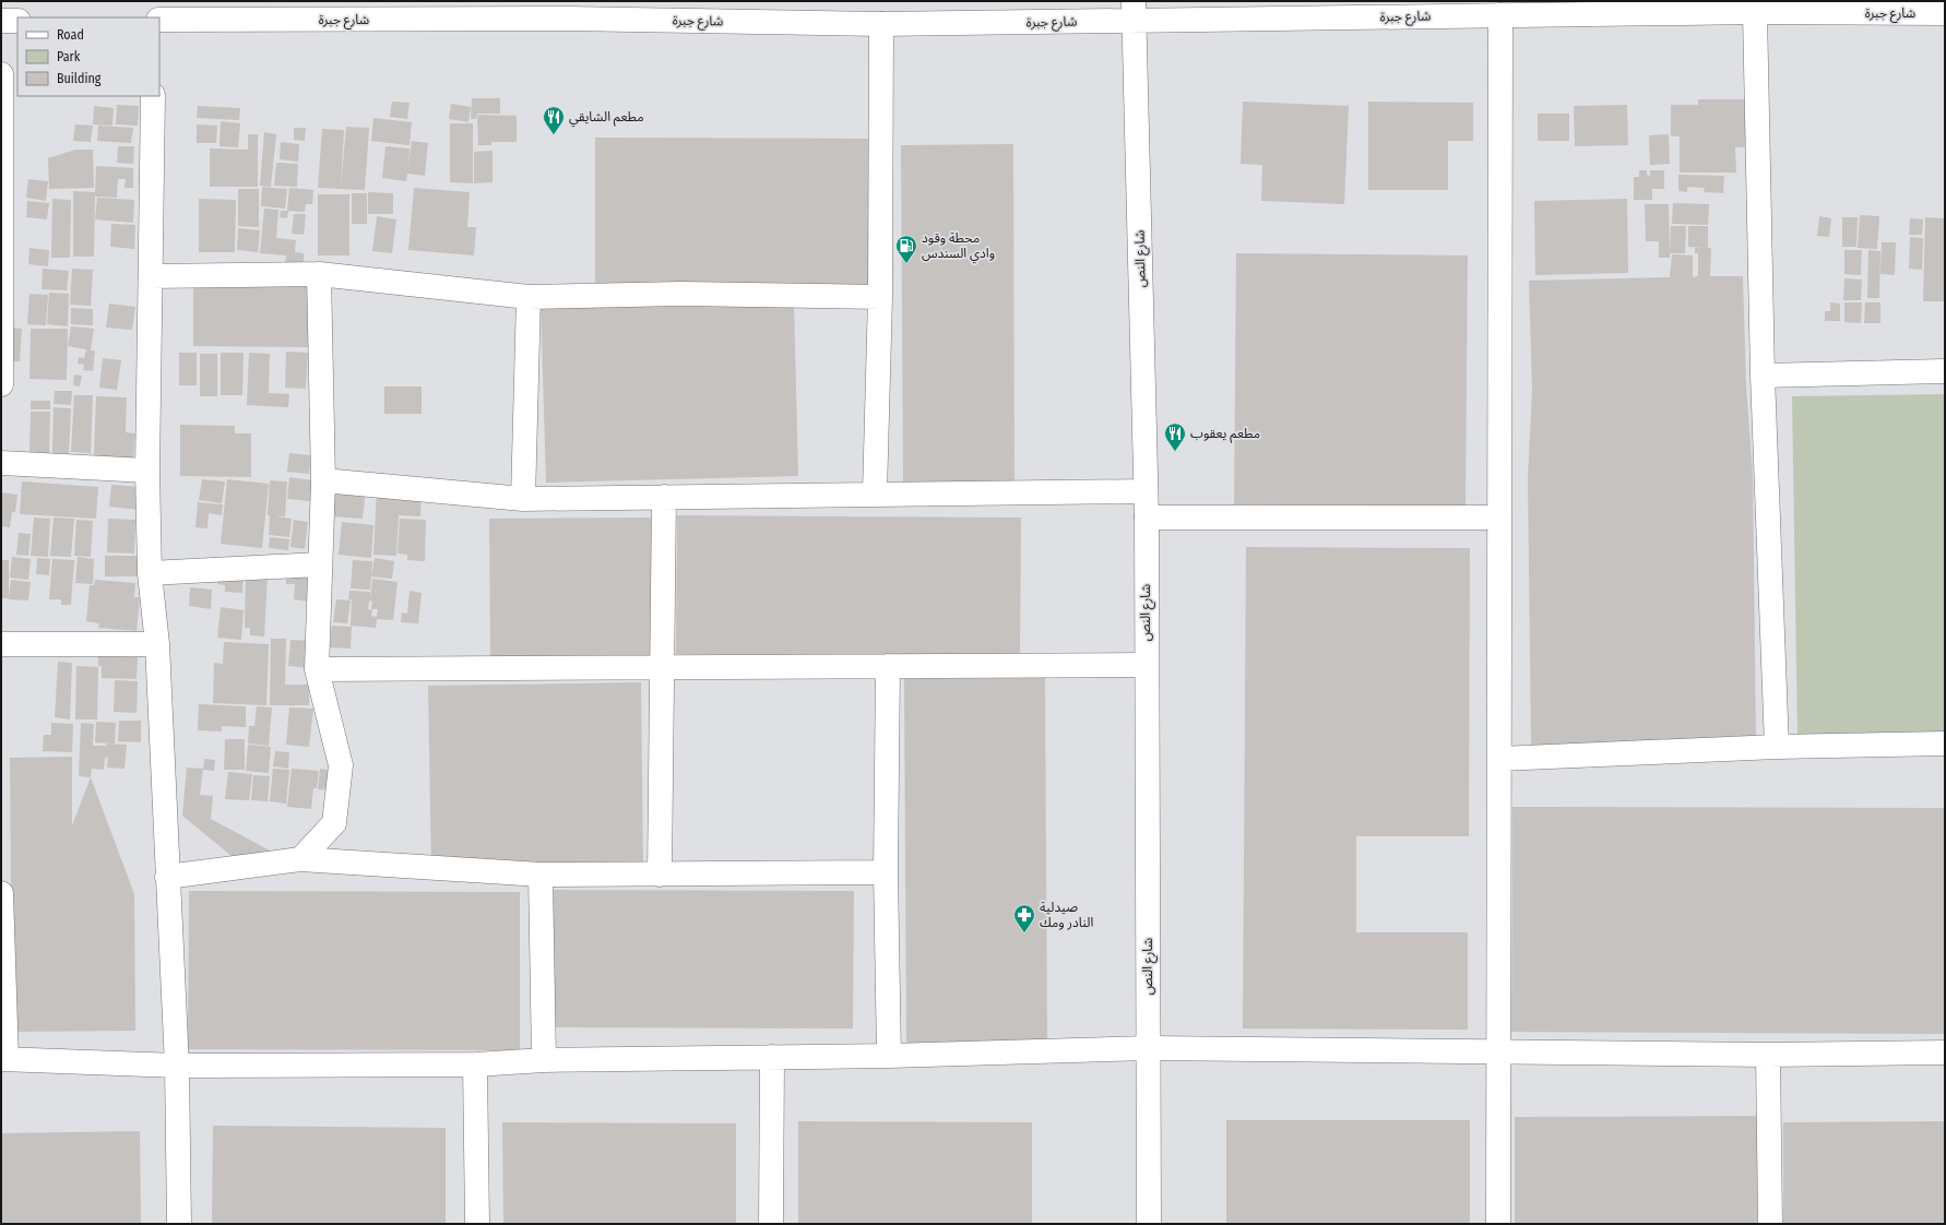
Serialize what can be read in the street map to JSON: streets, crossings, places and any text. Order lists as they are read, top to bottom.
{
  "streets": {
    "street": ["شارع جبرة", "شارع النص"]
  },
  "crossings": [
    ["شارع جبرة", "شارع النص"]
  ],
  "places": {
    "restaurant": ["مطعم الشايقي", "مطعم يعقوب"],
    "fuel station": ["محطة وقود وادي السندس"],
    "pharmacy": ["صيدلية النادر ومك"]
  },
  "legend": ["Road", "Park", "Building"]
}
